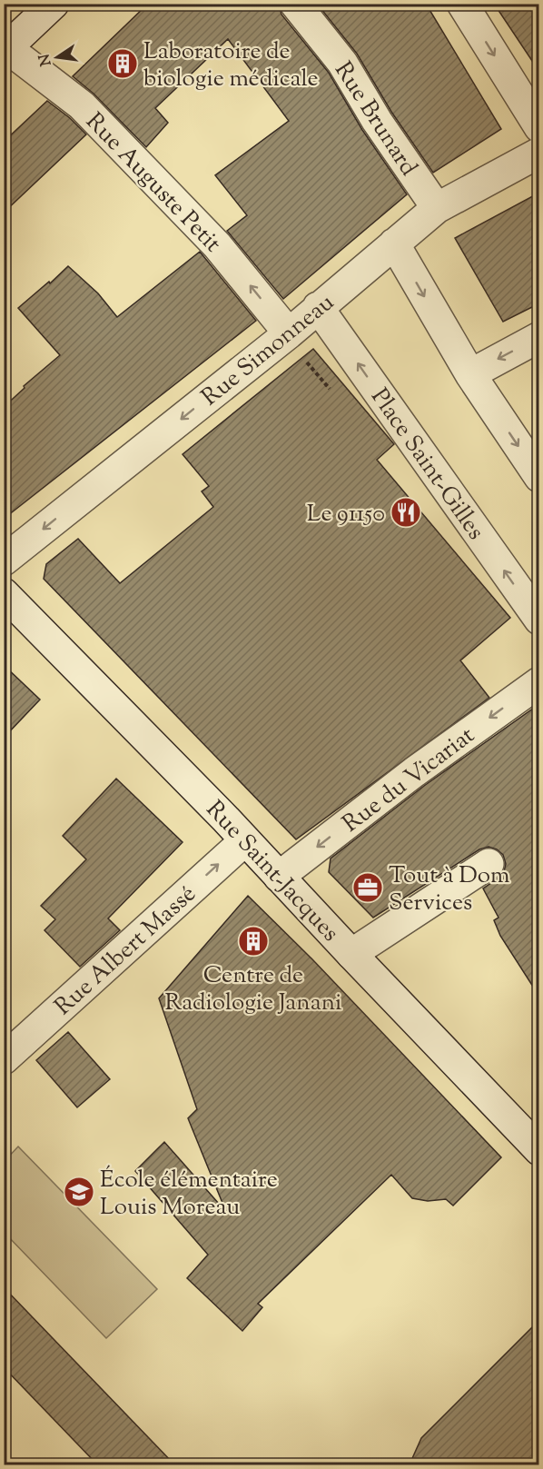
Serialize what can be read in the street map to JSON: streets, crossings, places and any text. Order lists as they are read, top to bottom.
{
  "streets": {
    "street": [
      "Rue Brunard",
      "Rue Auguste Petit",
      "Rue Simonneau",
      "Place Saint-Gilles",
      "Rue du Vicariat",
      "Rue Saint-Jacques",
      "Rue Albert Massé"
    ]
  },
  "crossings": [
    ["Rue Brunard", "Rue Simonneau"],
    ["Rue Auguste Petit", "Rue Simonneau"],
    ["Rue Simonneau", "Place Saint-Gilles"],
    ["Rue du Vicariat", "Rue Saint-Jacques"],
    ["Rue Saint-Jacques", "Rue Albert Massé"]
  ],
  "one_way": ["Rue Auguste Petit", "Rue Simonneau", "Rue Albert Massé"],
  "places": {
    "building": ["Laboratoire de biologie médicale", "Centre de Radiologie Janani"],
    "restaurant": ["Le 91150"],
    "office": ["Tout à Dom Services"],
    "school or university": ["École élémentaire Louis Moreau"]
  },
  "north": "left"
}
